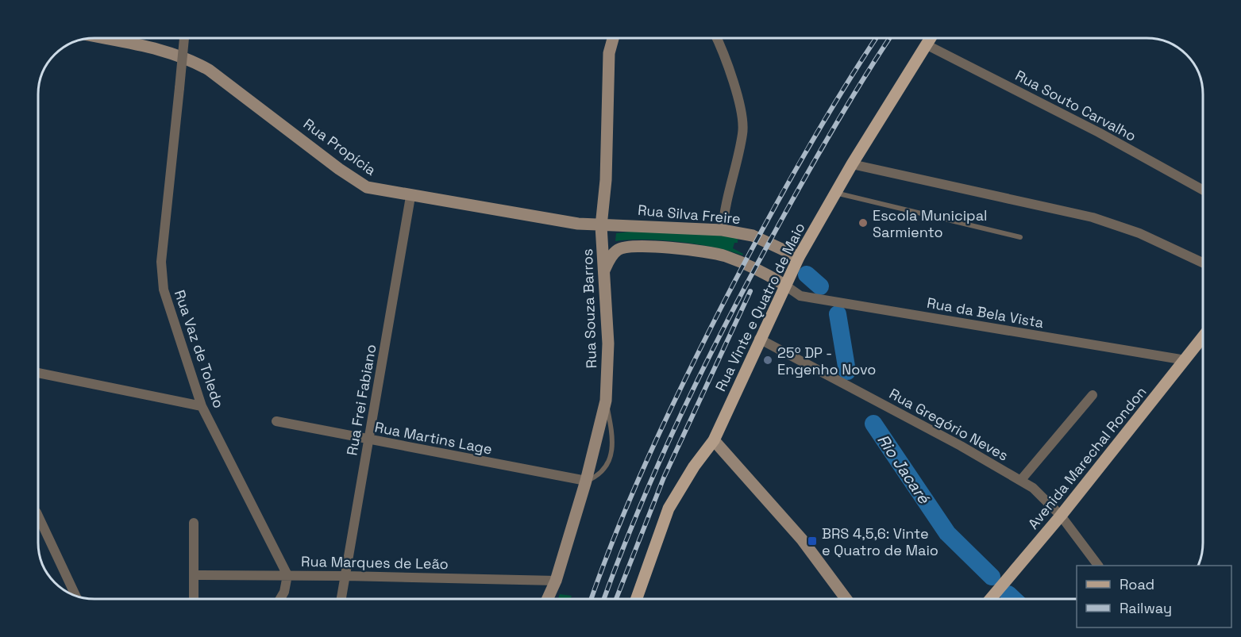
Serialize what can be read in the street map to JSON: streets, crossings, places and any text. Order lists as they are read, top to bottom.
{
  "streets": {
    "main road": [
      "Rua Propícia",
      "Rua Silva Freire",
      "Rua Vinte e Quatro de Maio",
      "Rua Souza Barros",
      "Avenida Marechal Rondon"
    ],
    "street": [
      "Rua Souto Carvalho",
      "Rua da Bela Vista",
      "Rua Vaz de Toledo",
      "Rua Frei Fabiano",
      "Rua Gregório Neves",
      "Rua Martins Lage",
      "Rua Marques de Leão"
    ]
  },
  "crossings": [
    ["Rua Souto Carvalho", "Rua Vinte e Quatro de Maio"],
    ["Rua Propícia", "Rua Silva Freire"],
    ["Rua Propícia", "Rua Souza Barros"],
    ["Rua Propícia", "Rua Frei Fabiano"],
    ["Rua Silva Freire", "Rua Vinte e Quatro de Maio"],
    ["Rua Silva Freire", "Rua Souza Barros"],
    ["Rua Vinte e Quatro de Maio", "Rua da Bela Vista"],
    ["Rua Vinte e Quatro de Maio", "Rua Gregório Neves"],
    ["Rua Souza Barros", "Rua Martins Lage"],
    ["Rua Souza Barros", "Rua Marques de Leão"],
    ["Rua da Bela Vista", "Avenida Marechal Rondon"],
    ["Rua Vaz de Toledo", "Rua Marques de Leão"],
    ["Rua Frei Fabiano", "Rua Martins Lage"],
    ["Rua Frei Fabiano", "Rua Marques de Leão"],
    ["Rua Gregório Neves", "Avenida Marechal Rondon"]
  ],
  "water": ["Rio Jacaré"],
  "places": {
    "other": ["Escola Municipal Sarmiento", "25º DP - Engenho Novo"],
    "transit": ["BRS 4,5,6: Vinte e Quatro de Maio"]
  },
  "legend": ["Road", "Railway"]
}
